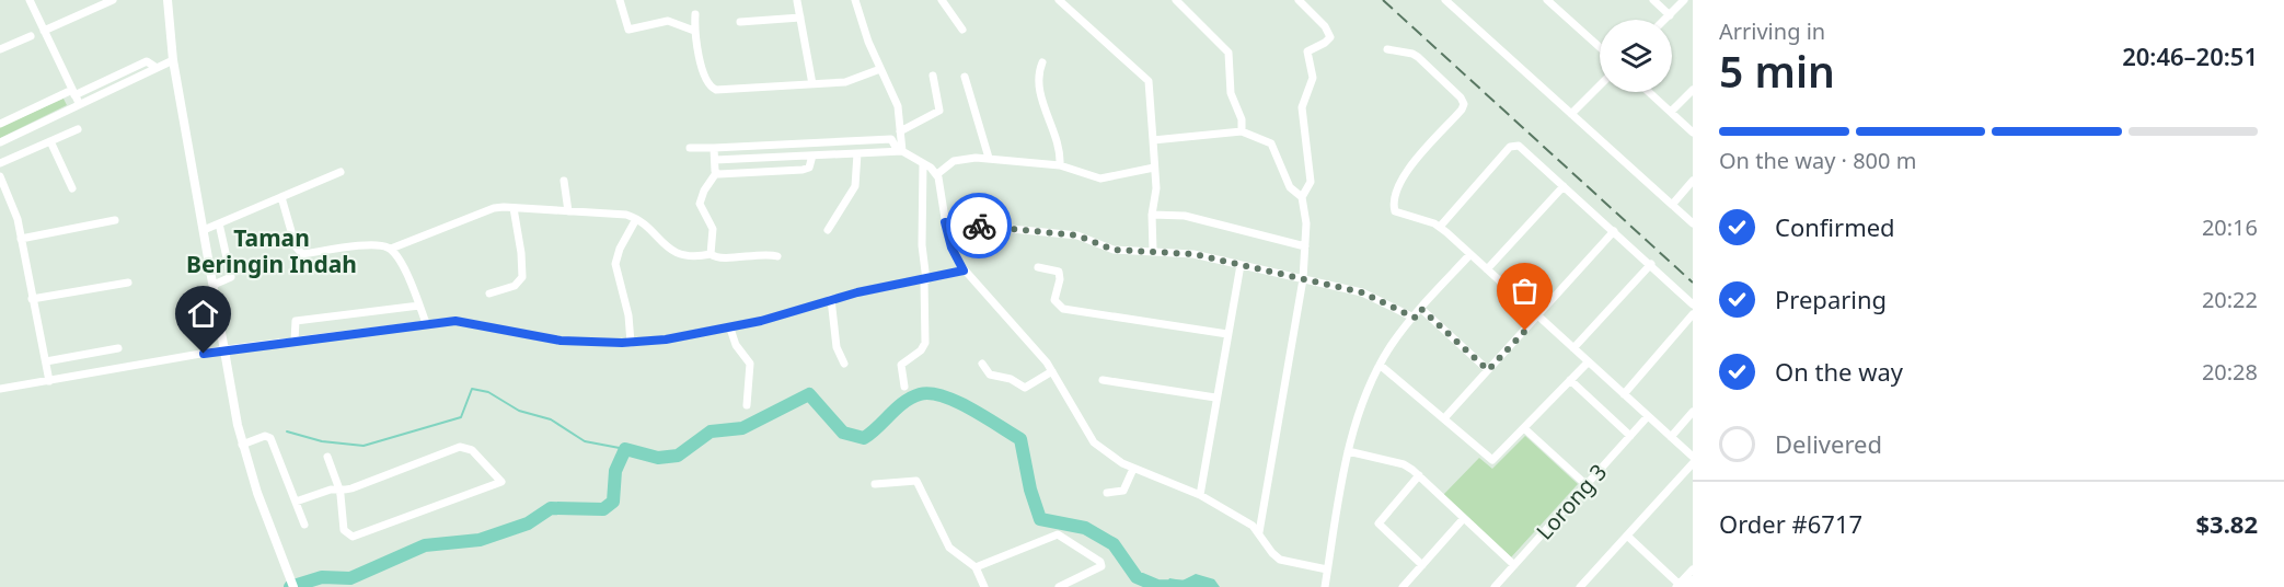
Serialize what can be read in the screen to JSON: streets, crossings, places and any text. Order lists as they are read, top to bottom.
{
  "streets": {
    "street": ["Lorong 3"]
  },
  "districts": ["Taman Beringin Indah"],
  "page": {
    "heading": ["5 min", "Arriving in", "20:46–20:51"],
    "panel": ["Order #6717", "$3.82"],
    "bar": "On the way · 800 m",
    "list": [
      ["Confirmed", "20:16"],
      ["Preparing", "20:22"],
      ["On the way", "20:28"],
      "Delivered"
    ]
  }
}
